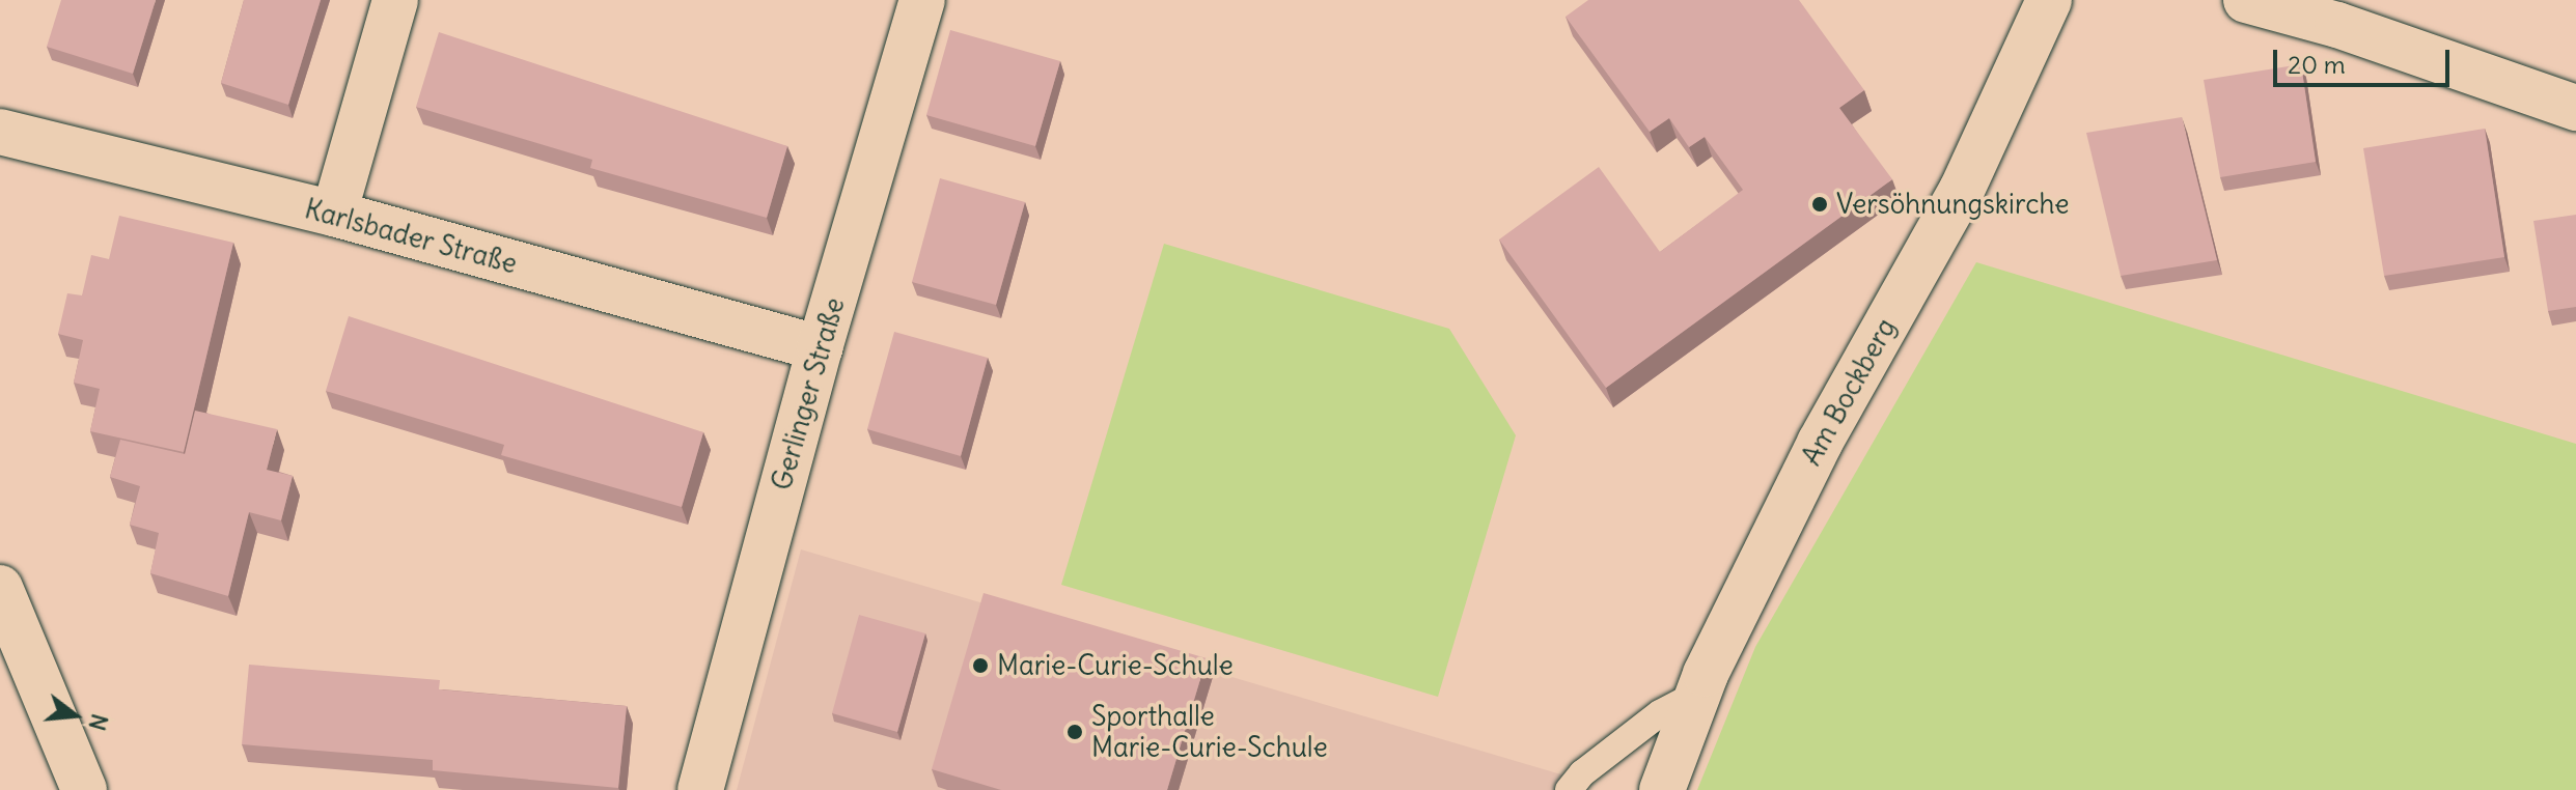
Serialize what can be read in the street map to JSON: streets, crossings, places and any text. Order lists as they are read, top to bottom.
{
  "streets": {
    "street": ["Karlsbader Straße", "Am Bockberg", "Gerlinger Straße"]
  },
  "crossings": [
    ["Karlsbader Straße", "Gerlinger Straße"]
  ],
  "places": ["Versöhnungskirche", "Marie-Curie-Schule", "Sporthalle Marie-Curie-Schule"],
  "scale_bar": "20 m",
  "north": "right"
}
